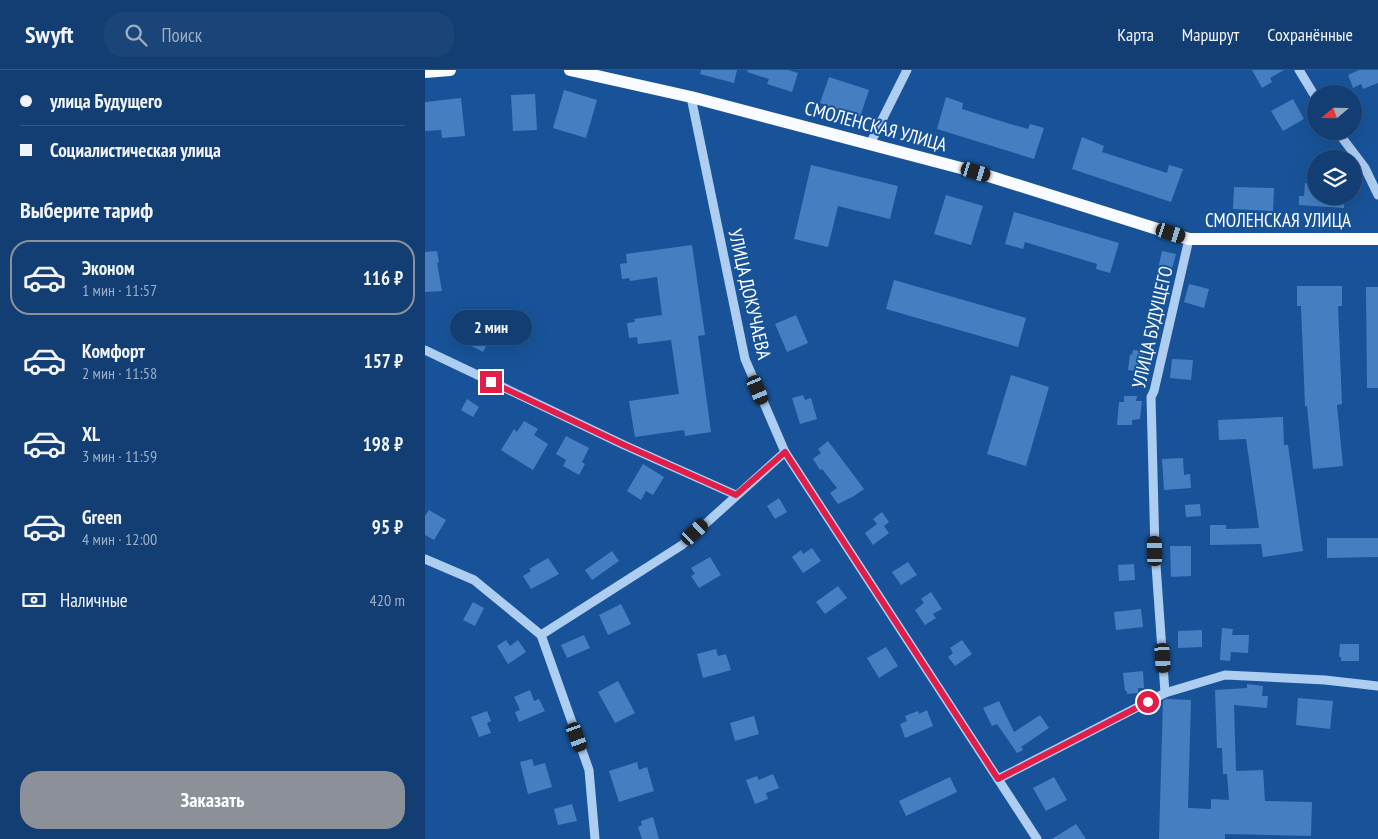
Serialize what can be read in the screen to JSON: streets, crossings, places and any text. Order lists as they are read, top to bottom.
{
  "streets": {
    "main road": ["СМОЛЕНСКАЯ УЛИЦА"],
    "street": ["УЛИЦА ДОКУЧАЕВА", "УЛИЦА БУДУЩЕГО"]
  },
  "crossings": [
    ["СМОЛЕНСКАЯ УЛИЦА", "УЛИЦА ДОКУЧАЕВА"],
    ["СМОЛЕНСКАЯ УЛИЦА", "УЛИЦА БУДУЩЕГО"]
  ],
  "north": "left",
  "page": {
    "header": "Swyft",
    "search": "Поиск",
    "nav": ["Карта", "Маршрут", "Сохранённые"],
    "banner": ["улица Будущего", "Социалистическая улица"],
    "heading": "Выберите тариф",
    "list": [
      {
        "name": "Эконом",
        "note": "1 мин · 11:57",
        "value": "116 ₽"
      },
      {
        "name": "Комфорт",
        "note": "2 мин · 11:58",
        "value": "157 ₽"
      },
      {
        "name": "XL",
        "note": "3 мин · 11:59",
        "value": "198 ₽"
      },
      {
        "name": "Green",
        "note": "4 мин · 12:00",
        "value": "95 ₽"
      }
    ],
    "bubble": "2 мин",
    "pay": ["Наличные", "420 m"],
    "buttons": "Заказать"
  }
}
